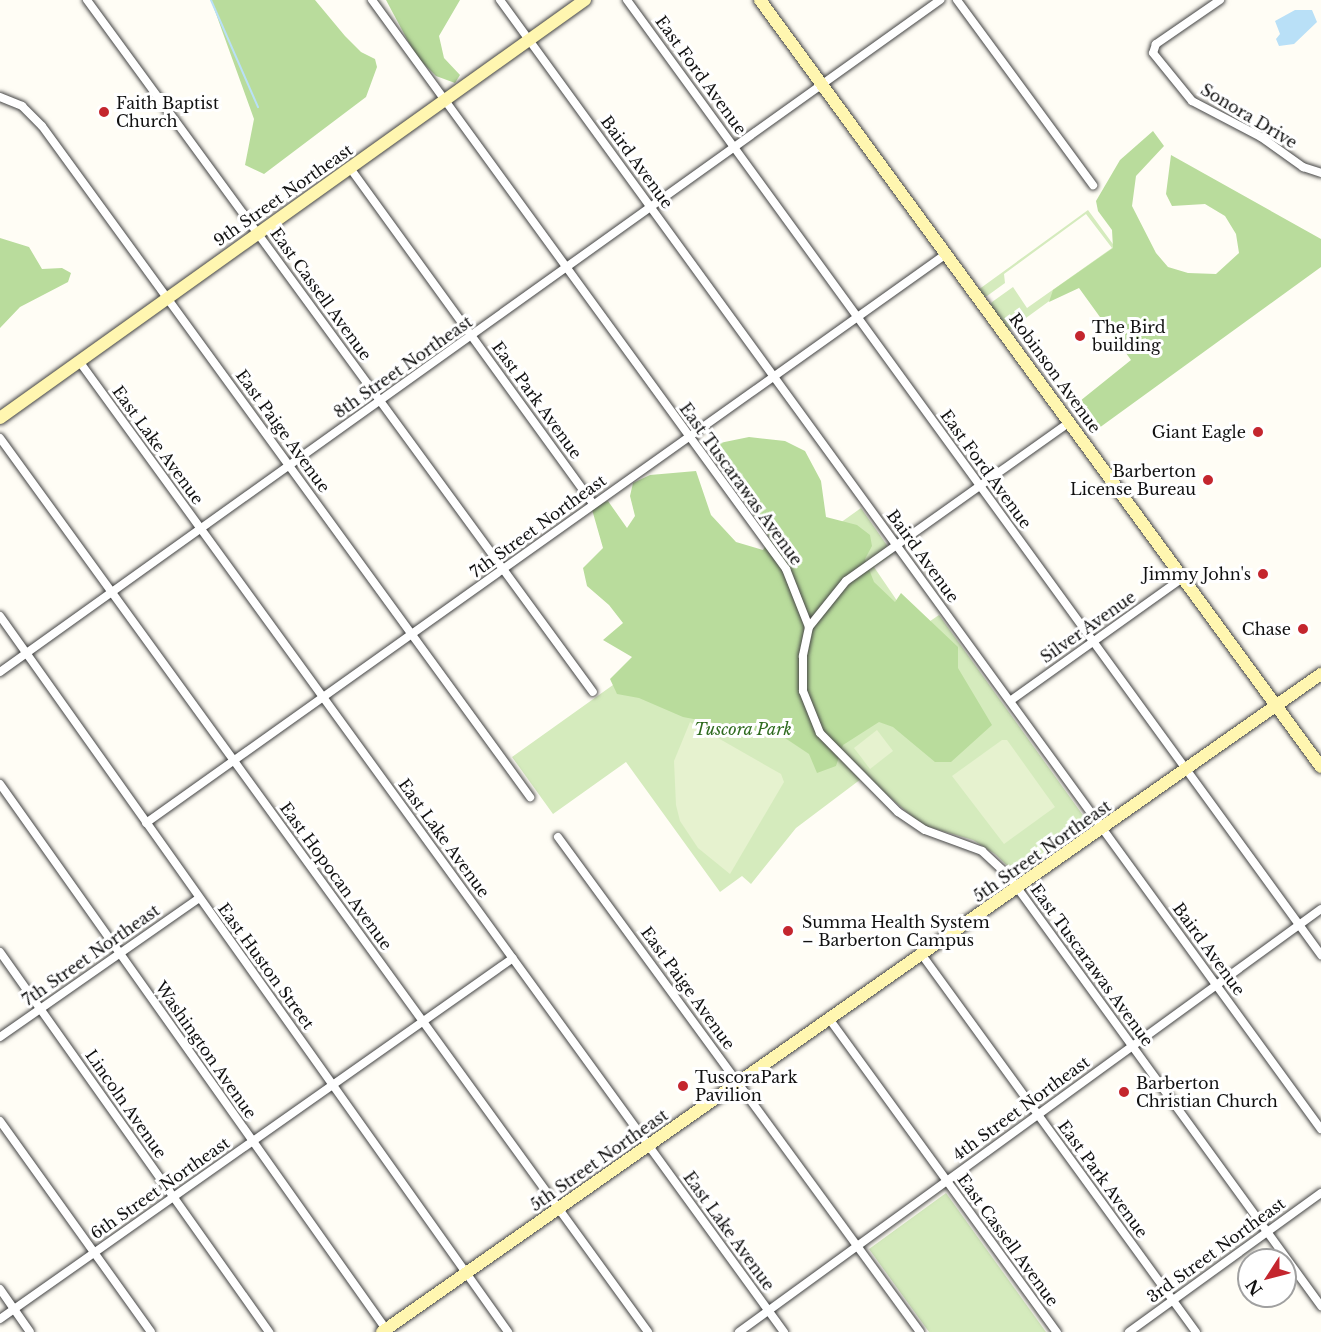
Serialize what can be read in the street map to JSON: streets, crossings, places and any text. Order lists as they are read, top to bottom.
{
  "streets": {
    "main road": ["9th Street Northeast", "Robinson Avenue", "5th Street Northeast"],
    "street": [
      "East Ford Avenue",
      "Sonora Drive",
      "Baird Avenue",
      "East Cassell Avenue",
      "8th Street Northeast",
      "East Park Avenue",
      "East Paige Avenue",
      "East Lake Avenue",
      "East Tuscarawas Avenue",
      "7th Street Northeast",
      "Silver Avenue",
      "East Hopocan Avenue",
      "East Huston Street",
      "Washington Avenue",
      "Lincoln Avenue",
      "4th Street Northeast",
      "6th Street Northeast",
      "3rd Street Northeast"
    ]
  },
  "crossings": [
    ["East Ford Avenue", "8th Street Northeast"],
    ["East Ford Avenue", "7th Street Northeast"],
    ["East Ford Avenue", "Silver Avenue"],
    ["East Ford Avenue", "5th Street Northeast"],
    ["East Ford Avenue", "4th Street Northeast"],
    ["Baird Avenue", "9th Street Northeast"],
    ["Baird Avenue", "8th Street Northeast"],
    ["Baird Avenue", "7th Street Northeast"],
    ["Baird Avenue", "Silver Avenue"],
    ["Baird Avenue", "5th Street Northeast"],
    ["Baird Avenue", "4th Street Northeast"],
    ["9th Street Northeast", "East Cassell Avenue"],
    ["9th Street Northeast", "East Park Avenue"],
    ["9th Street Northeast", "East Paige Avenue"],
    ["9th Street Northeast", "East Lake Avenue"],
    ["9th Street Northeast", "East Tuscarawas Avenue"],
    ["East Cassell Avenue", "8th Street Northeast"],
    ["East Cassell Avenue", "7th Street Northeast"],
    ["East Cassell Avenue", "5th Street Northeast"],
    ["East Cassell Avenue", "4th Street Northeast"],
    ["8th Street Northeast", "Robinson Avenue"],
    ["8th Street Northeast", "East Park Avenue"],
    ["8th Street Northeast", "East Paige Avenue"],
    ["8th Street Northeast", "East Lake Avenue"],
    ["8th Street Northeast", "East Tuscarawas Avenue"],
    ["8th Street Northeast", "East Hopocan Avenue"],
    ["8th Street Northeast", "East Huston Street"],
    ["Robinson Avenue", "7th Street Northeast"],
    ["Robinson Avenue", "Silver Avenue"],
    ["Robinson Avenue", "5th Street Northeast"],
    ["East Park Avenue", "7th Street Northeast"],
    ["East Park Avenue", "5th Street Northeast"],
    ["East Park Avenue", "4th Street Northeast"],
    ["East Park Avenue", "3rd Street Northeast"],
    ["East Paige Avenue", "7th Street Northeast"],
    ["East Paige Avenue", "5th Street Northeast"],
    ["East Paige Avenue", "4th Street Northeast"],
    ["East Lake Avenue", "7th Street Northeast"],
    ["East Lake Avenue", "5th Street Northeast"],
    ["East Lake Avenue", "4th Street Northeast"],
    ["East Lake Avenue", "6th Street Northeast"],
    ["East Tuscarawas Avenue", "7th Street Northeast"],
    ["East Tuscarawas Avenue", "5th Street Northeast"],
    ["East Tuscarawas Avenue", "4th Street Northeast"],
    ["East Tuscarawas Avenue", "3rd Street Northeast"],
    ["7th Street Northeast", "East Hopocan Avenue"],
    ["7th Street Northeast", "East Huston Street"],
    ["7th Street Northeast", "Washington Avenue"],
    ["7th Street Northeast", "Lincoln Avenue"],
    ["5th Street Northeast", "East Hopocan Avenue"],
    ["5th Street Northeast", "East Huston Street"],
    ["5th Street Northeast", "Washington Avenue"],
    ["East Hopocan Avenue", "6th Street Northeast"],
    ["East Huston Street", "6th Street Northeast"],
    ["Washington Avenue", "6th Street Northeast"],
    ["Lincoln Avenue", "6th Street Northeast"]
  ],
  "parks": ["Tuscora Park"],
  "places": [
    "Faith Baptist Church",
    "The Bird building",
    "Giant Eagle",
    "Barberton License Bureau",
    "Jimmy John's",
    "Chase",
    "Summa Health System – Barberton Campus",
    "TuscoraPark Pavilion",
    "Barberton Christian Church"
  ],
  "north": "bottom left"
}
